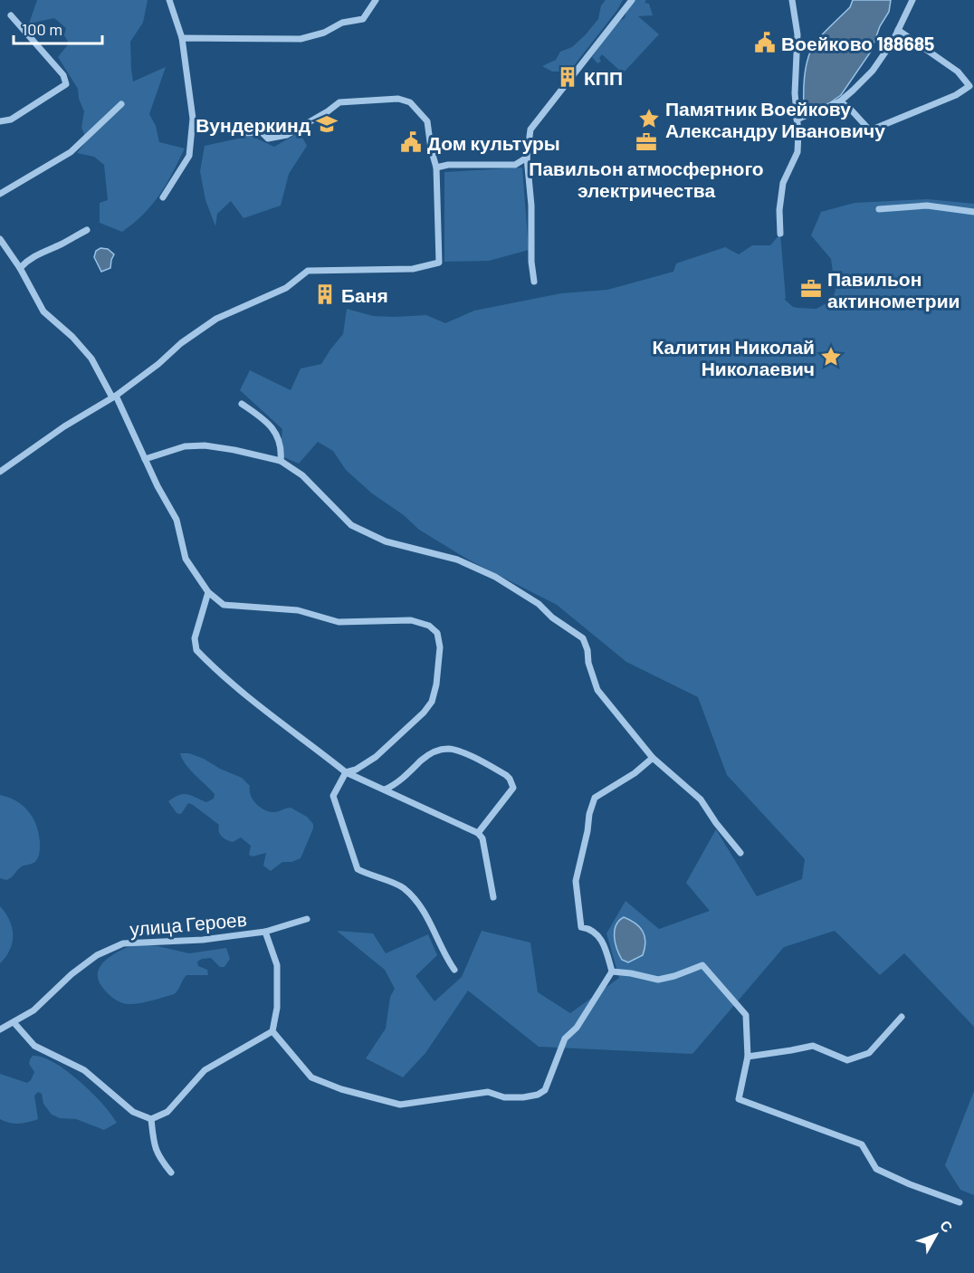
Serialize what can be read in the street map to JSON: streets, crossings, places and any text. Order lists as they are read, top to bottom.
{
  "streets": {
    "street": ["улица Героев"]
  },
  "places": {
    "public building": ["Воейково 188685", "Дом культуры"],
    "building": ["КПП", "Баня"],
    "place": ["Памятник Воейкову Александру Ивановичу", "Калитин Николай Николаевич"],
    "school or university": ["Вундеркинд"],
    "office": ["Павильон атмосферного электричества", "Павильон актинометрии"]
  },
  "scale_bar": "100 m",
  "north": "top right"
}
